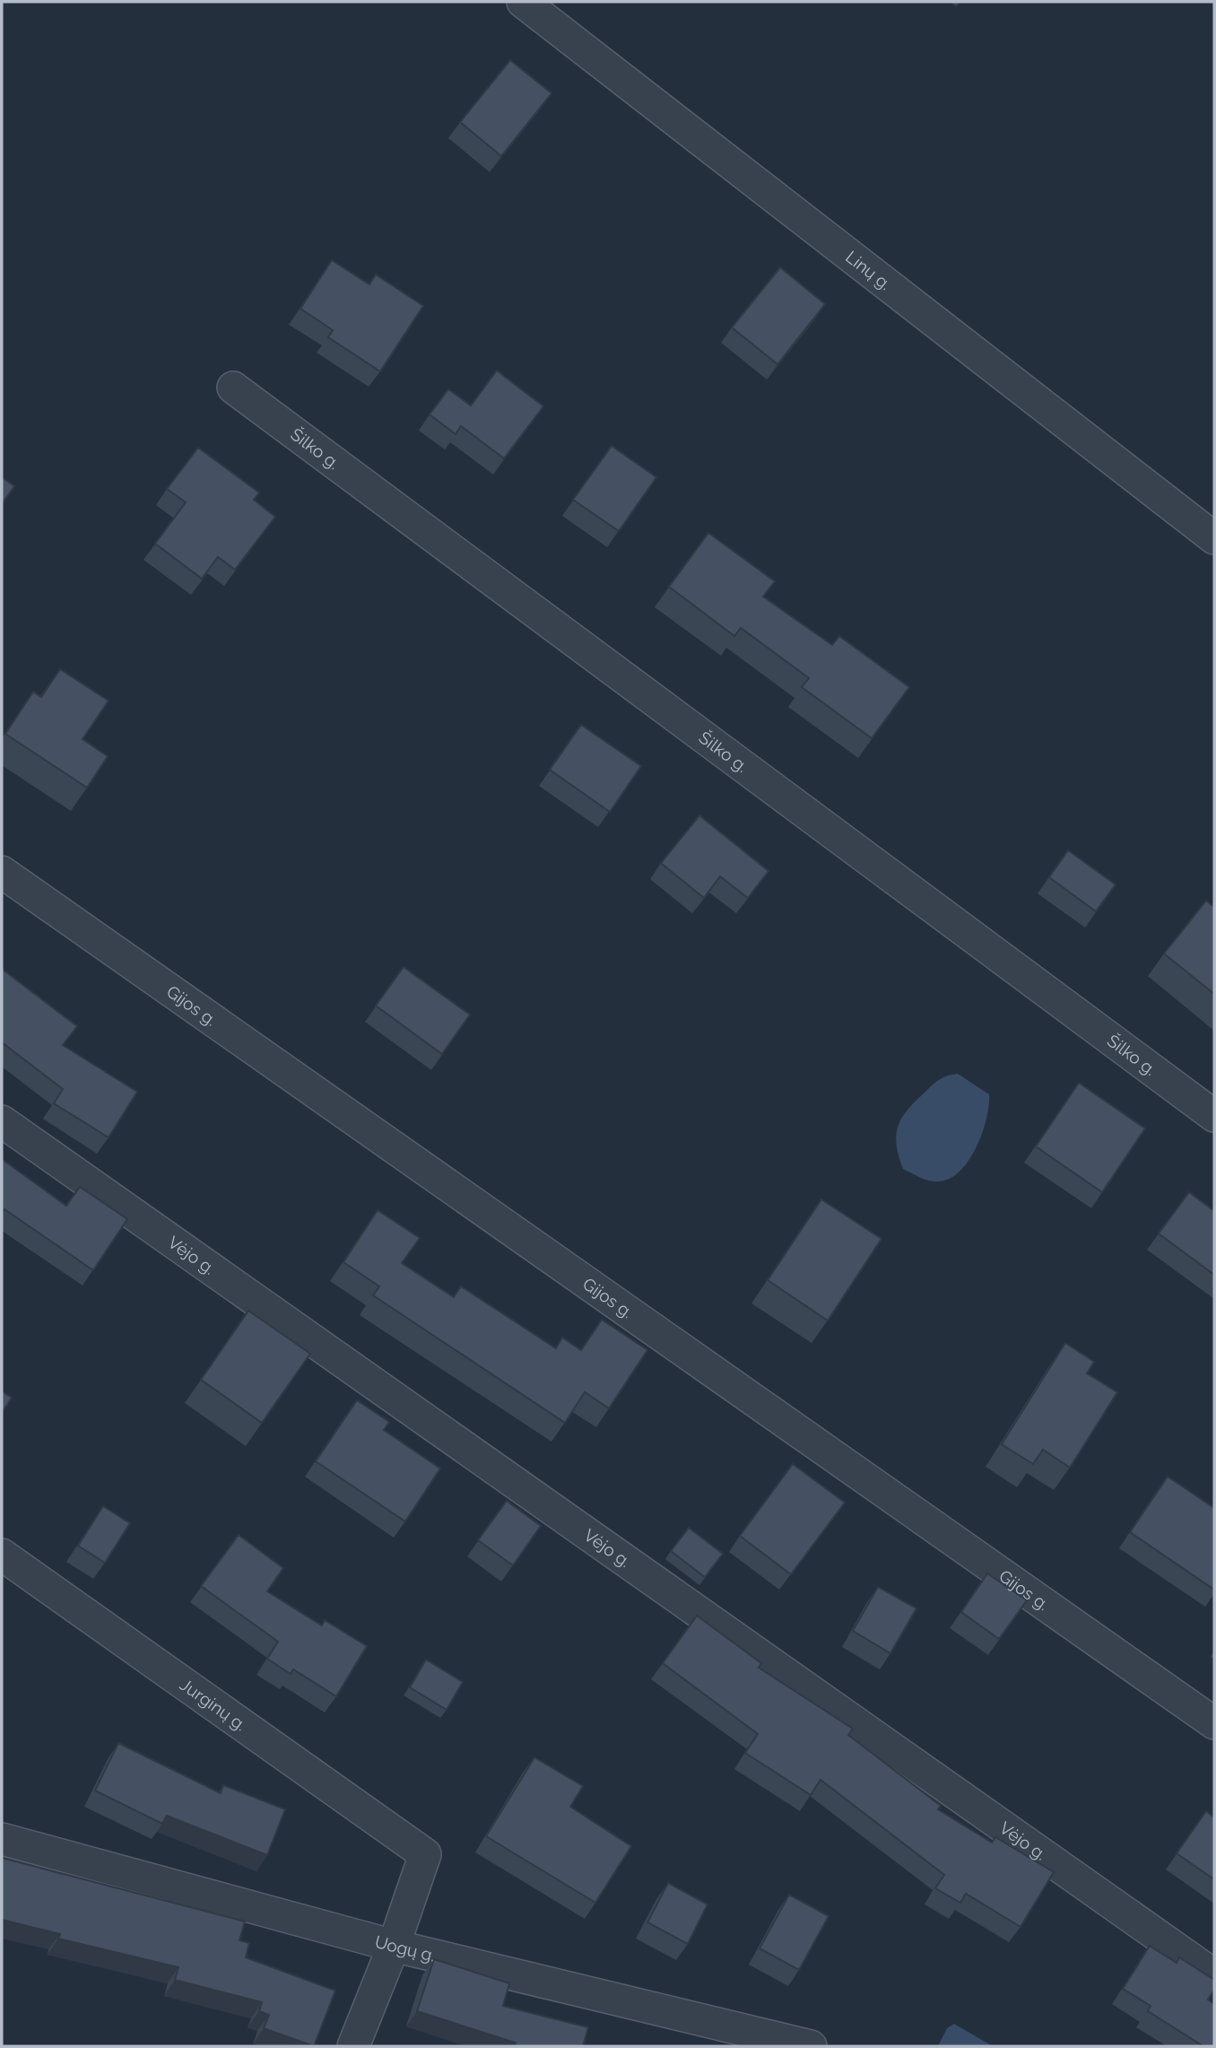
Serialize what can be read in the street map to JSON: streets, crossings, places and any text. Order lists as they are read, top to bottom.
{
  "streets": {
    "street": [
      "Linų g.",
      "Šilko g.",
      "Gijos g.",
      "Vėjo g.",
      "Jurginų g.",
      "Uogų g."
    ]
  },
  "crossings": [
    ["Jurginų g.", "Uogų g."]
  ]
}
